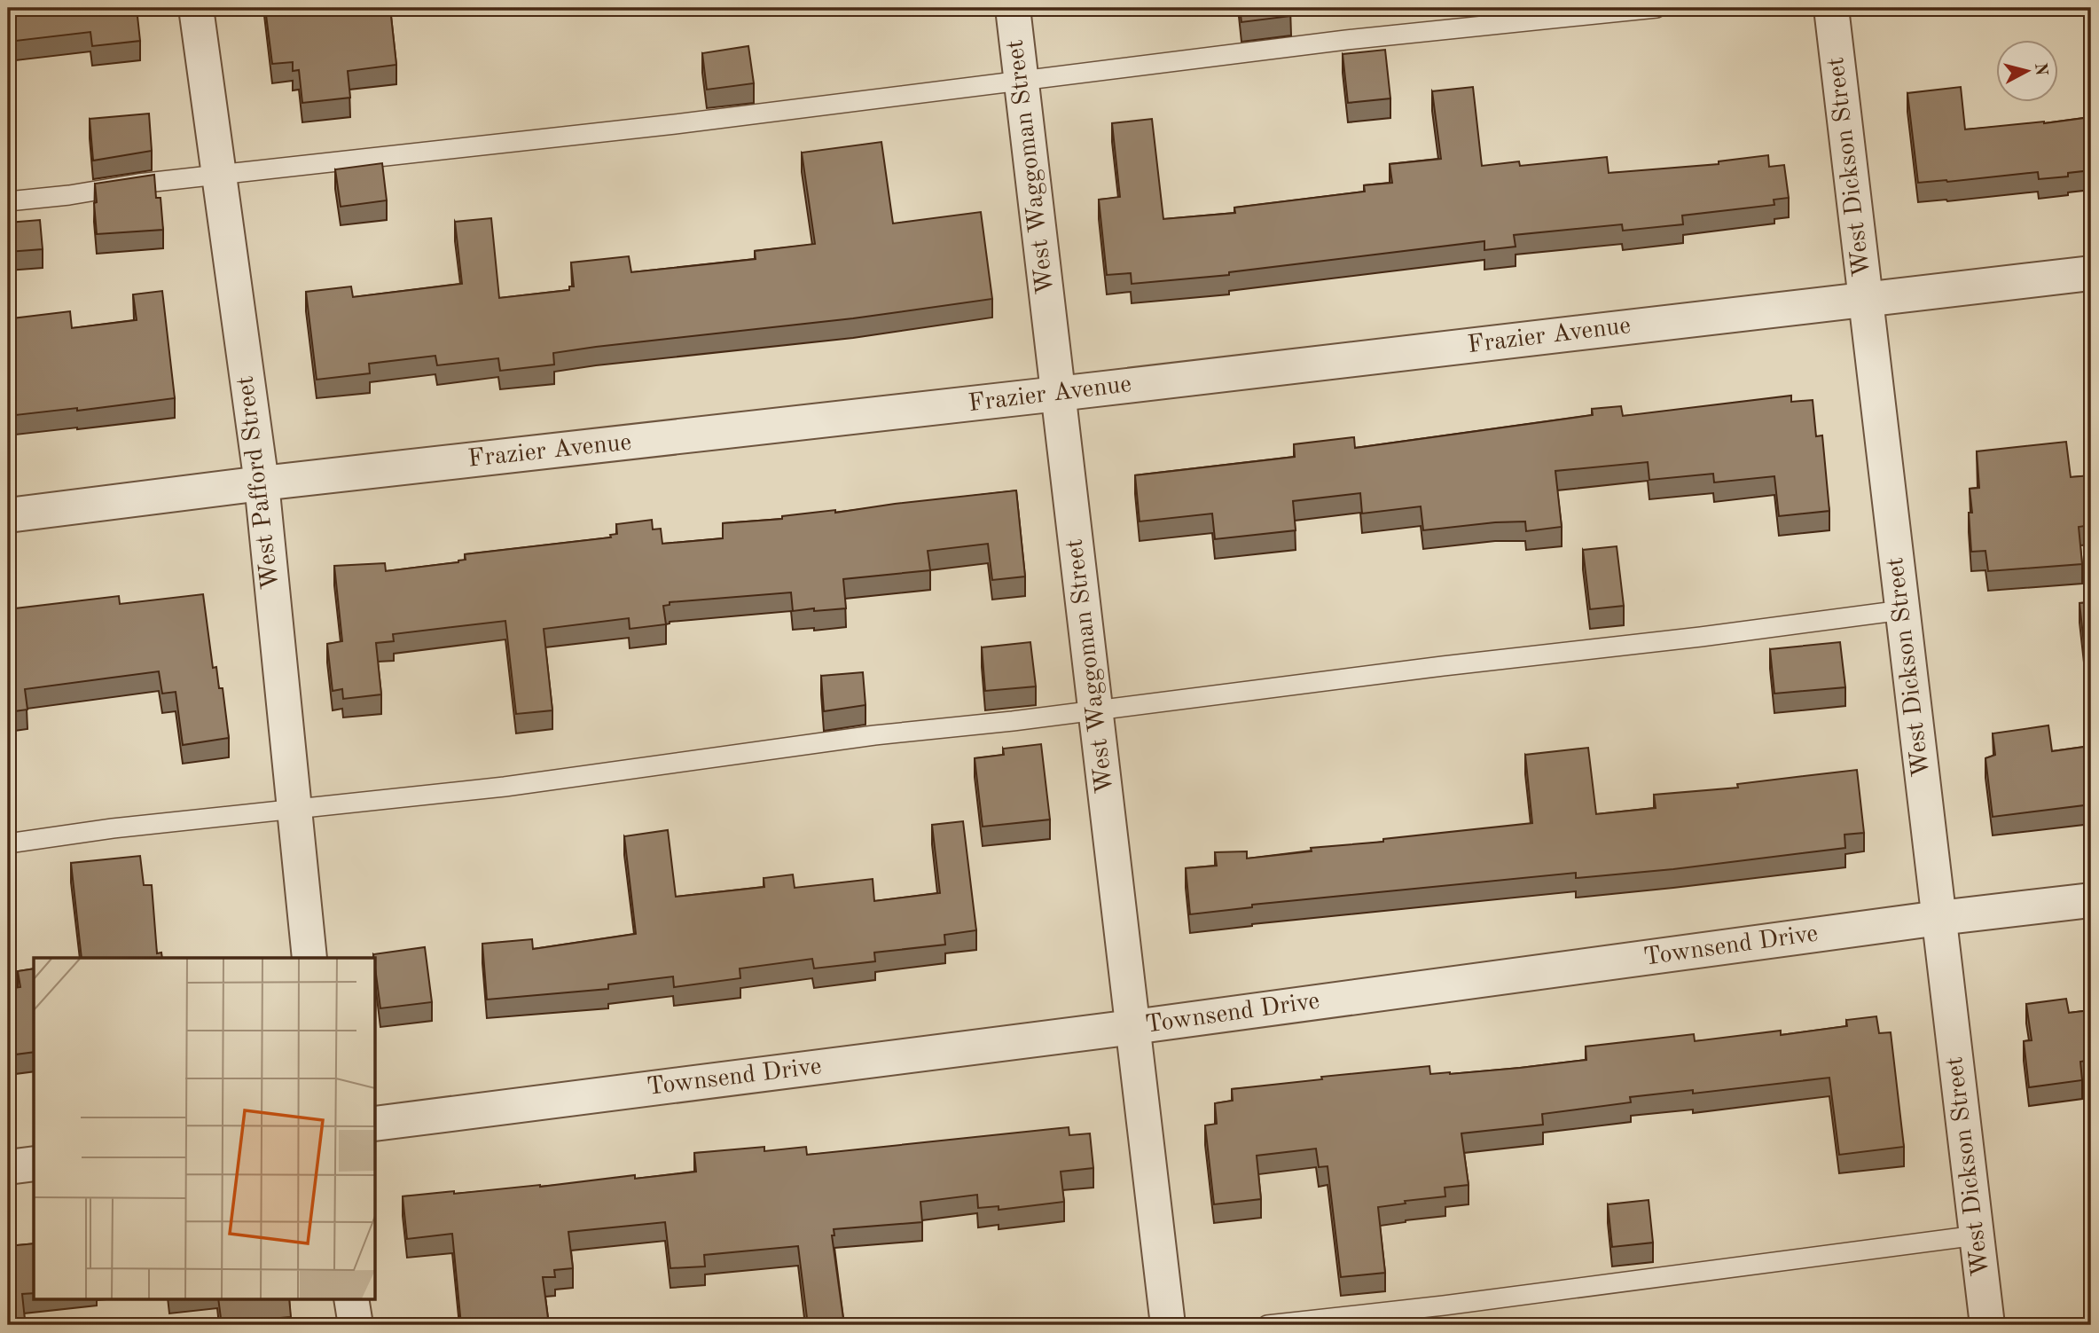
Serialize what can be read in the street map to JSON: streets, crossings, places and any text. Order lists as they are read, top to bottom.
{
  "streets": {
    "street": [
      "West Waggoman Street",
      "West Dickson Street",
      "Frazier Avenue",
      "West Pafford Street",
      "Townsend Drive"
    ]
  },
  "crossings": [
    ["West Waggoman Street", "Frazier Avenue"],
    ["West Waggoman Street", "Townsend Drive"],
    ["West Dickson Street", "Frazier Avenue"],
    ["West Dickson Street", "Townsend Drive"],
    ["Frazier Avenue", "West Pafford Street"]
  ],
  "north": "right"
}
